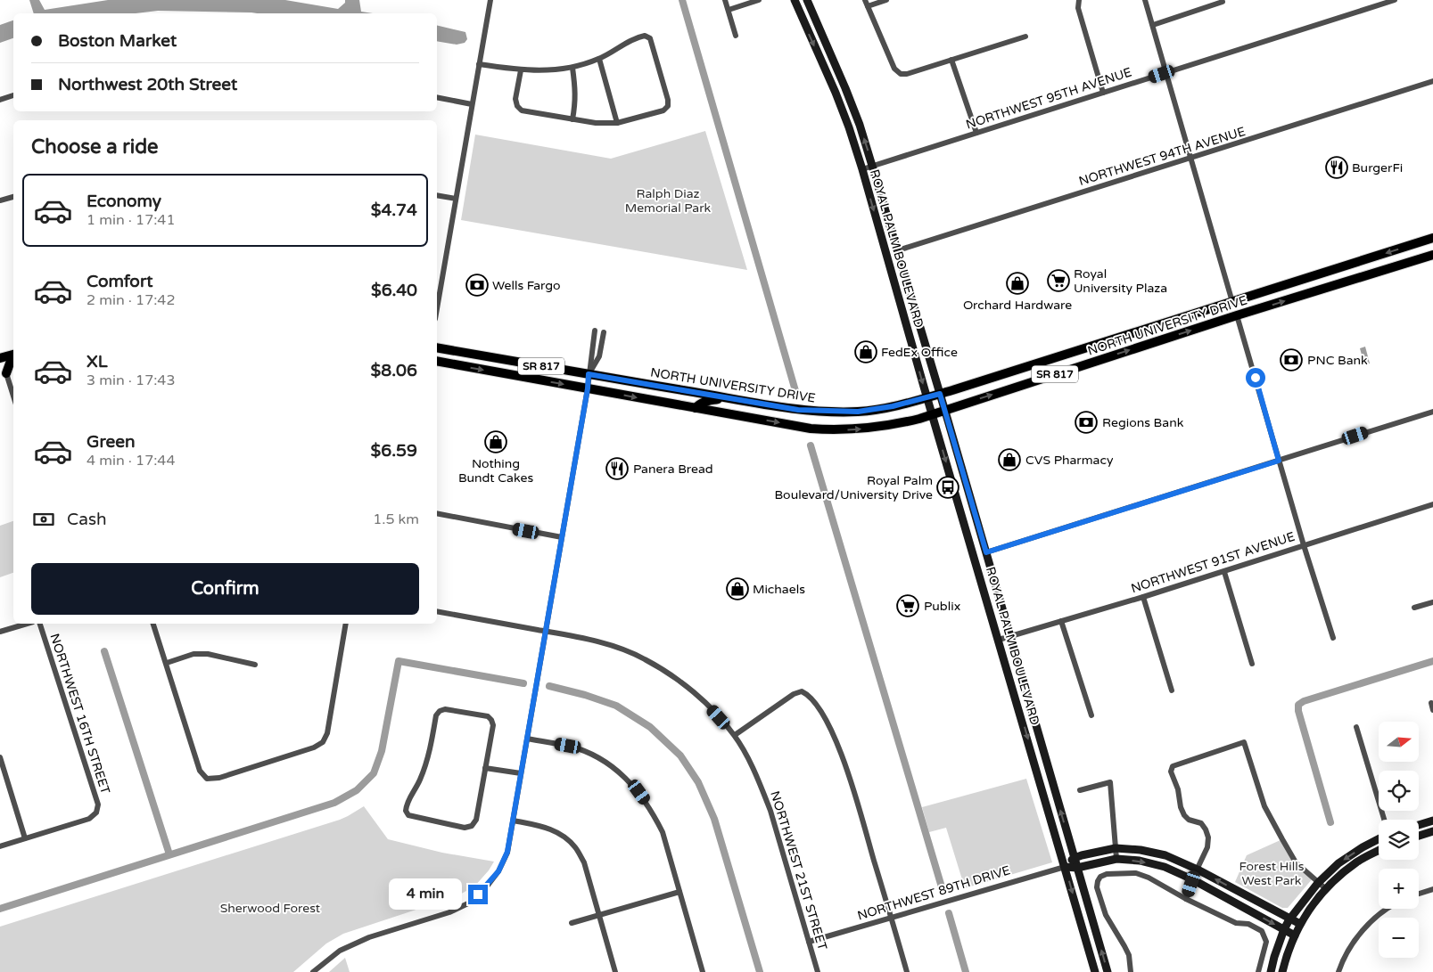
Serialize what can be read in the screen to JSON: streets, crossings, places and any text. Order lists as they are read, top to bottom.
{
  "streets": {
    "main road": [
      "ROYAL PALM BOULEVARD",
      "NORTH UNIVERSITY DRIVE",
      "SR 817",
      "NORTHWEST 89TH DRIVE"
    ],
    "street": [
      "NORTHWEST 95TH AVENUE",
      "NORTHWEST 94TH AVENUE",
      "NORTHWEST 91ST AVENUE",
      "NORTHWEST 16TH STREET",
      "NORTHWEST 21ST STREET"
    ]
  },
  "crossings": [
    ["NORTHWEST 95TH AVENUE", "ROYAL PALM BOULEVARD"],
    ["NORTHWEST 94TH AVENUE", "ROYAL PALM BOULEVARD"],
    ["ROYAL PALM BOULEVARD", "NORTH UNIVERSITY DRIVE"],
    ["ROYAL PALM BOULEVARD", "NORTHWEST 91ST AVENUE"],
    ["ROYAL PALM BOULEVARD", "NORTHWEST 89TH DRIVE"],
    ["NORTHWEST 21ST STREET", "NORTHWEST 89TH DRIVE"]
  ],
  "parks": ["Ralph Diaz Memorial Park", "Forest Hills West Park", "Sherwood Forest"],
  "places": {
    "restaurant": ["BurgerFi", "Panera Bread"],
    "supermarket": ["Royal University Plaza", "Publix"],
    "shop": [
      "Orchard Hardware",
      "FedEx Office",
      "Nothing Bundt Cakes",
      "CVS Pharmacy",
      "Michaels"
    ],
    "bank": ["Wells Fargo", "PNC Bank", "Regions Bank"],
    "bus stop": ["Royal Palm Boulevard/University Drive"]
  },
  "north": "right",
  "page": {
    "banner": ["Boston Market", "Northwest 20th Street"],
    "heading": "Choose a ride",
    "list": [
      {
        "name": "Economy",
        "note": "1 min · 17:41",
        "value": "$4.74"
      },
      {
        "name": "Comfort",
        "note": "2 min · 17:42",
        "value": "$6.40"
      },
      {
        "name": "XL",
        "note": "3 min · 17:43",
        "value": "$8.06"
      },
      {
        "name": "Green",
        "note": "4 min · 17:44",
        "value": "$6.59"
      }
    ],
    "pay": ["Cash", "1.5 km"],
    "buttons": "Confirm",
    "map_buttons": ["+", "−"],
    "bubble": "4 min"
  }
}
